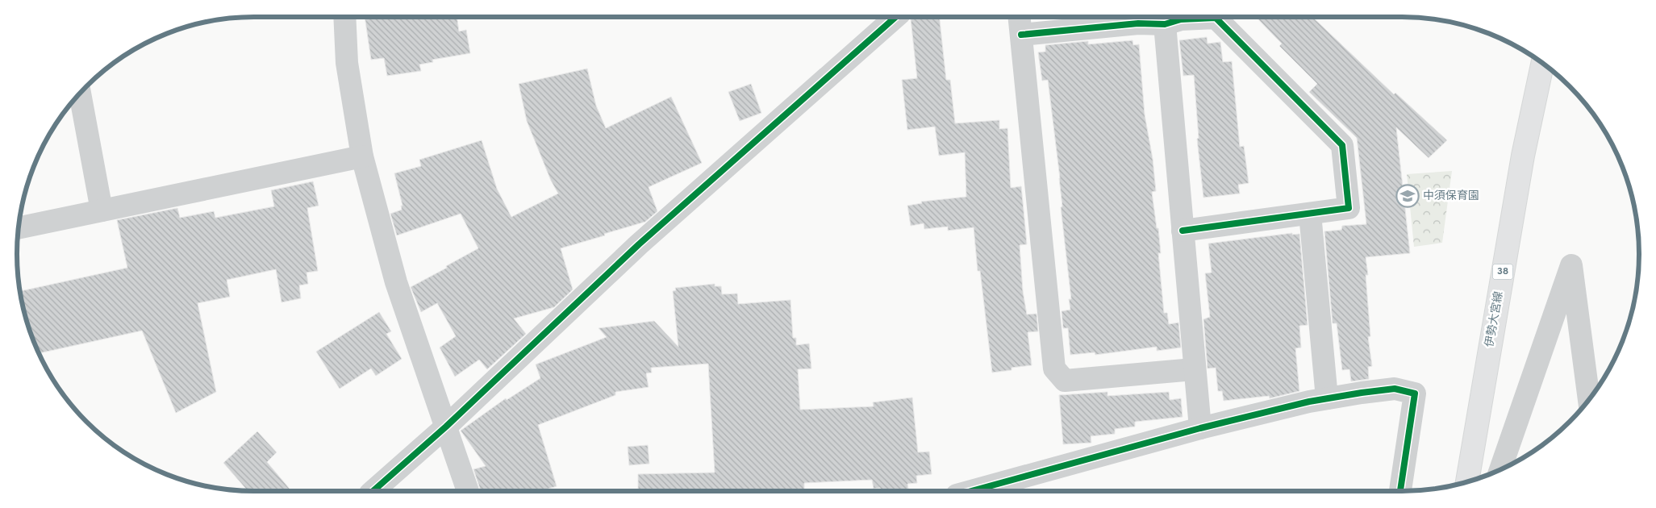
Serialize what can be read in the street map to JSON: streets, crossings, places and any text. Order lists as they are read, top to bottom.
{
  "streets": {
    "main road": ["38", "伊勢大宮線"]
  },
  "places": {
    "school or university": ["中須保育園"]
  }
}
